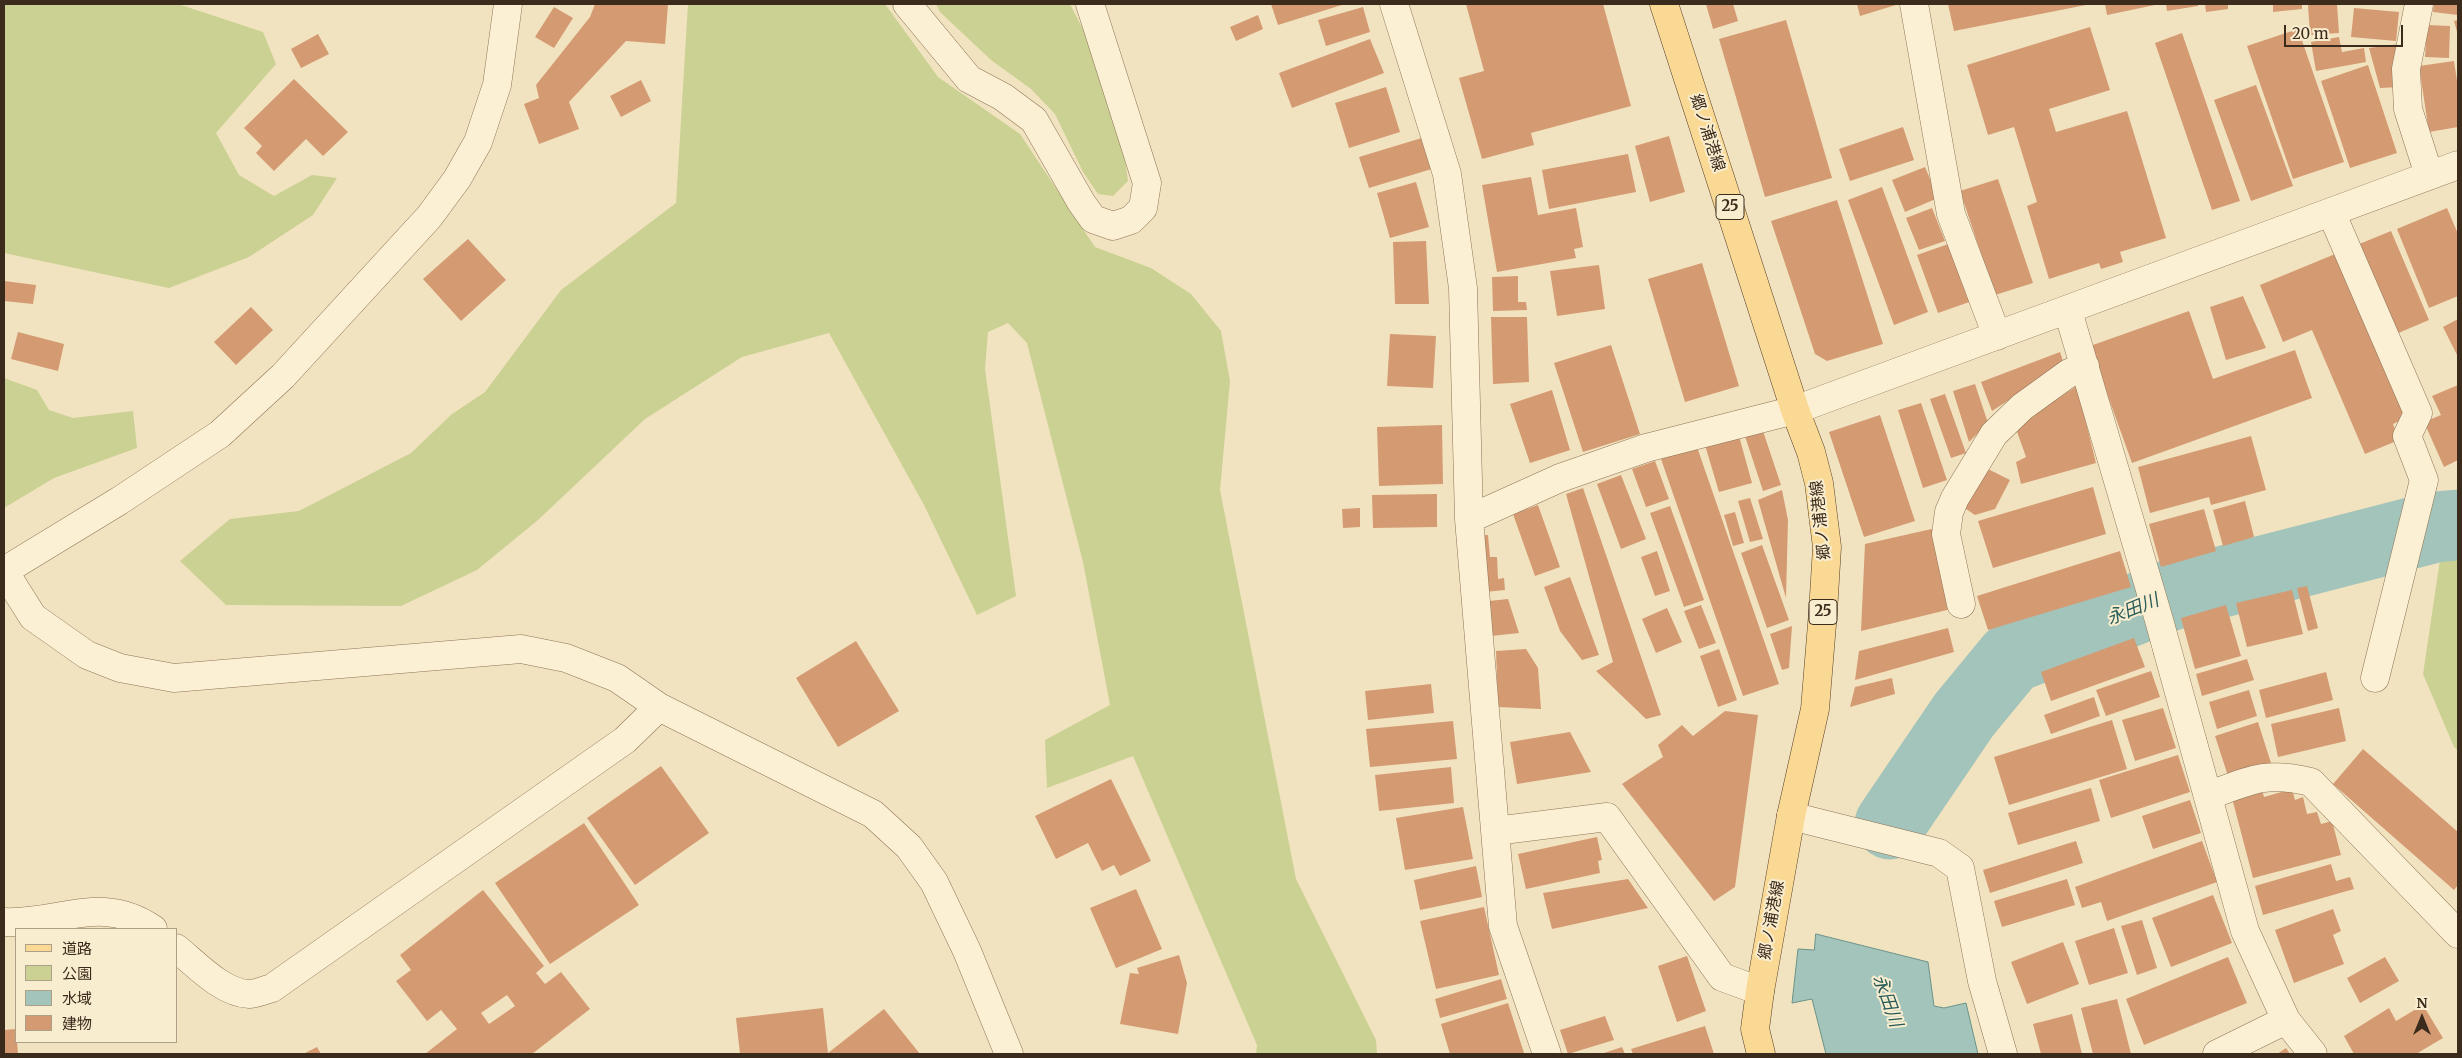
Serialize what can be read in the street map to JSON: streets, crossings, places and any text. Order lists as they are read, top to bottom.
{
  "streets": {
    "main road": ["郷ノ浦港線", "25"]
  },
  "water": ["永田川"],
  "legend": [
    "道路",
    "公園",
    "水域",
    "建物"
  ],
  "scale_bar": "20 m",
  "north": "top"
}
